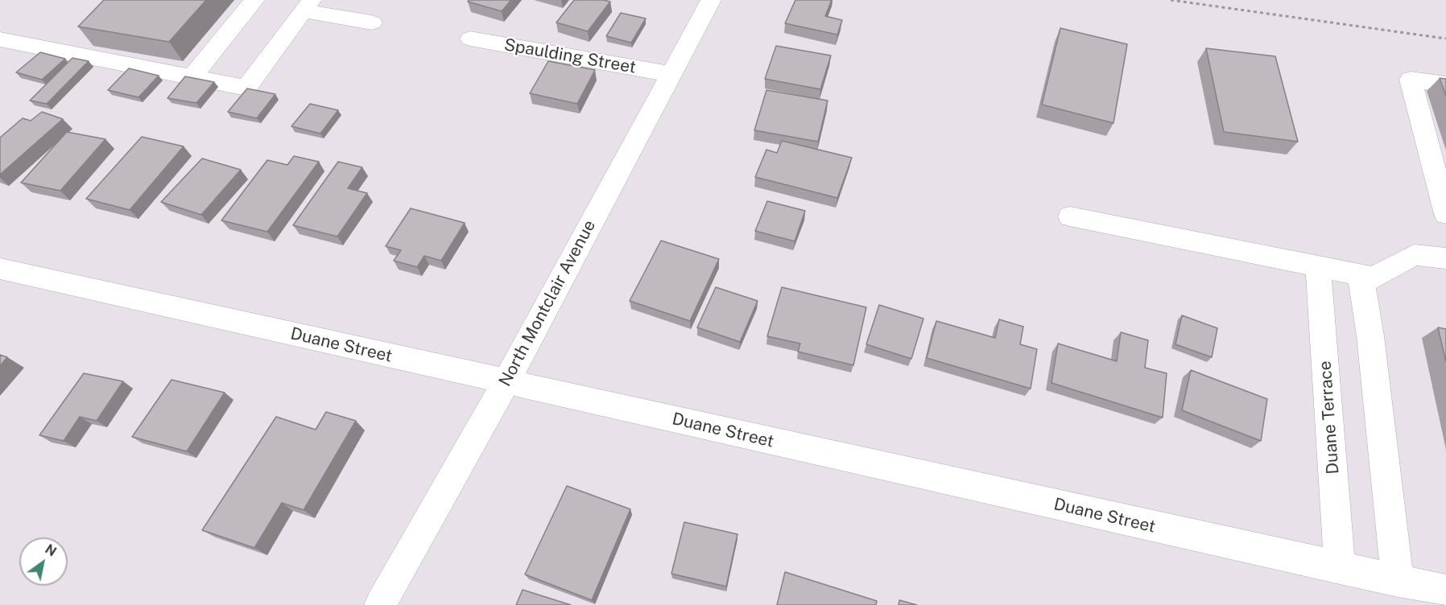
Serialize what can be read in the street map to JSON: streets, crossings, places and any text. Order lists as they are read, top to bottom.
{
  "streets": {
    "street": [
      "Spaulding Street",
      "North Montclair Avenue",
      "Duane Street",
      "Duane Terrace"
    ]
  },
  "crossings": [
    ["Spaulding Street", "North Montclair Avenue"],
    ["North Montclair Avenue", "Duane Street"],
    ["Duane Street", "Duane Terrace"]
  ],
  "north": "top right"
}
